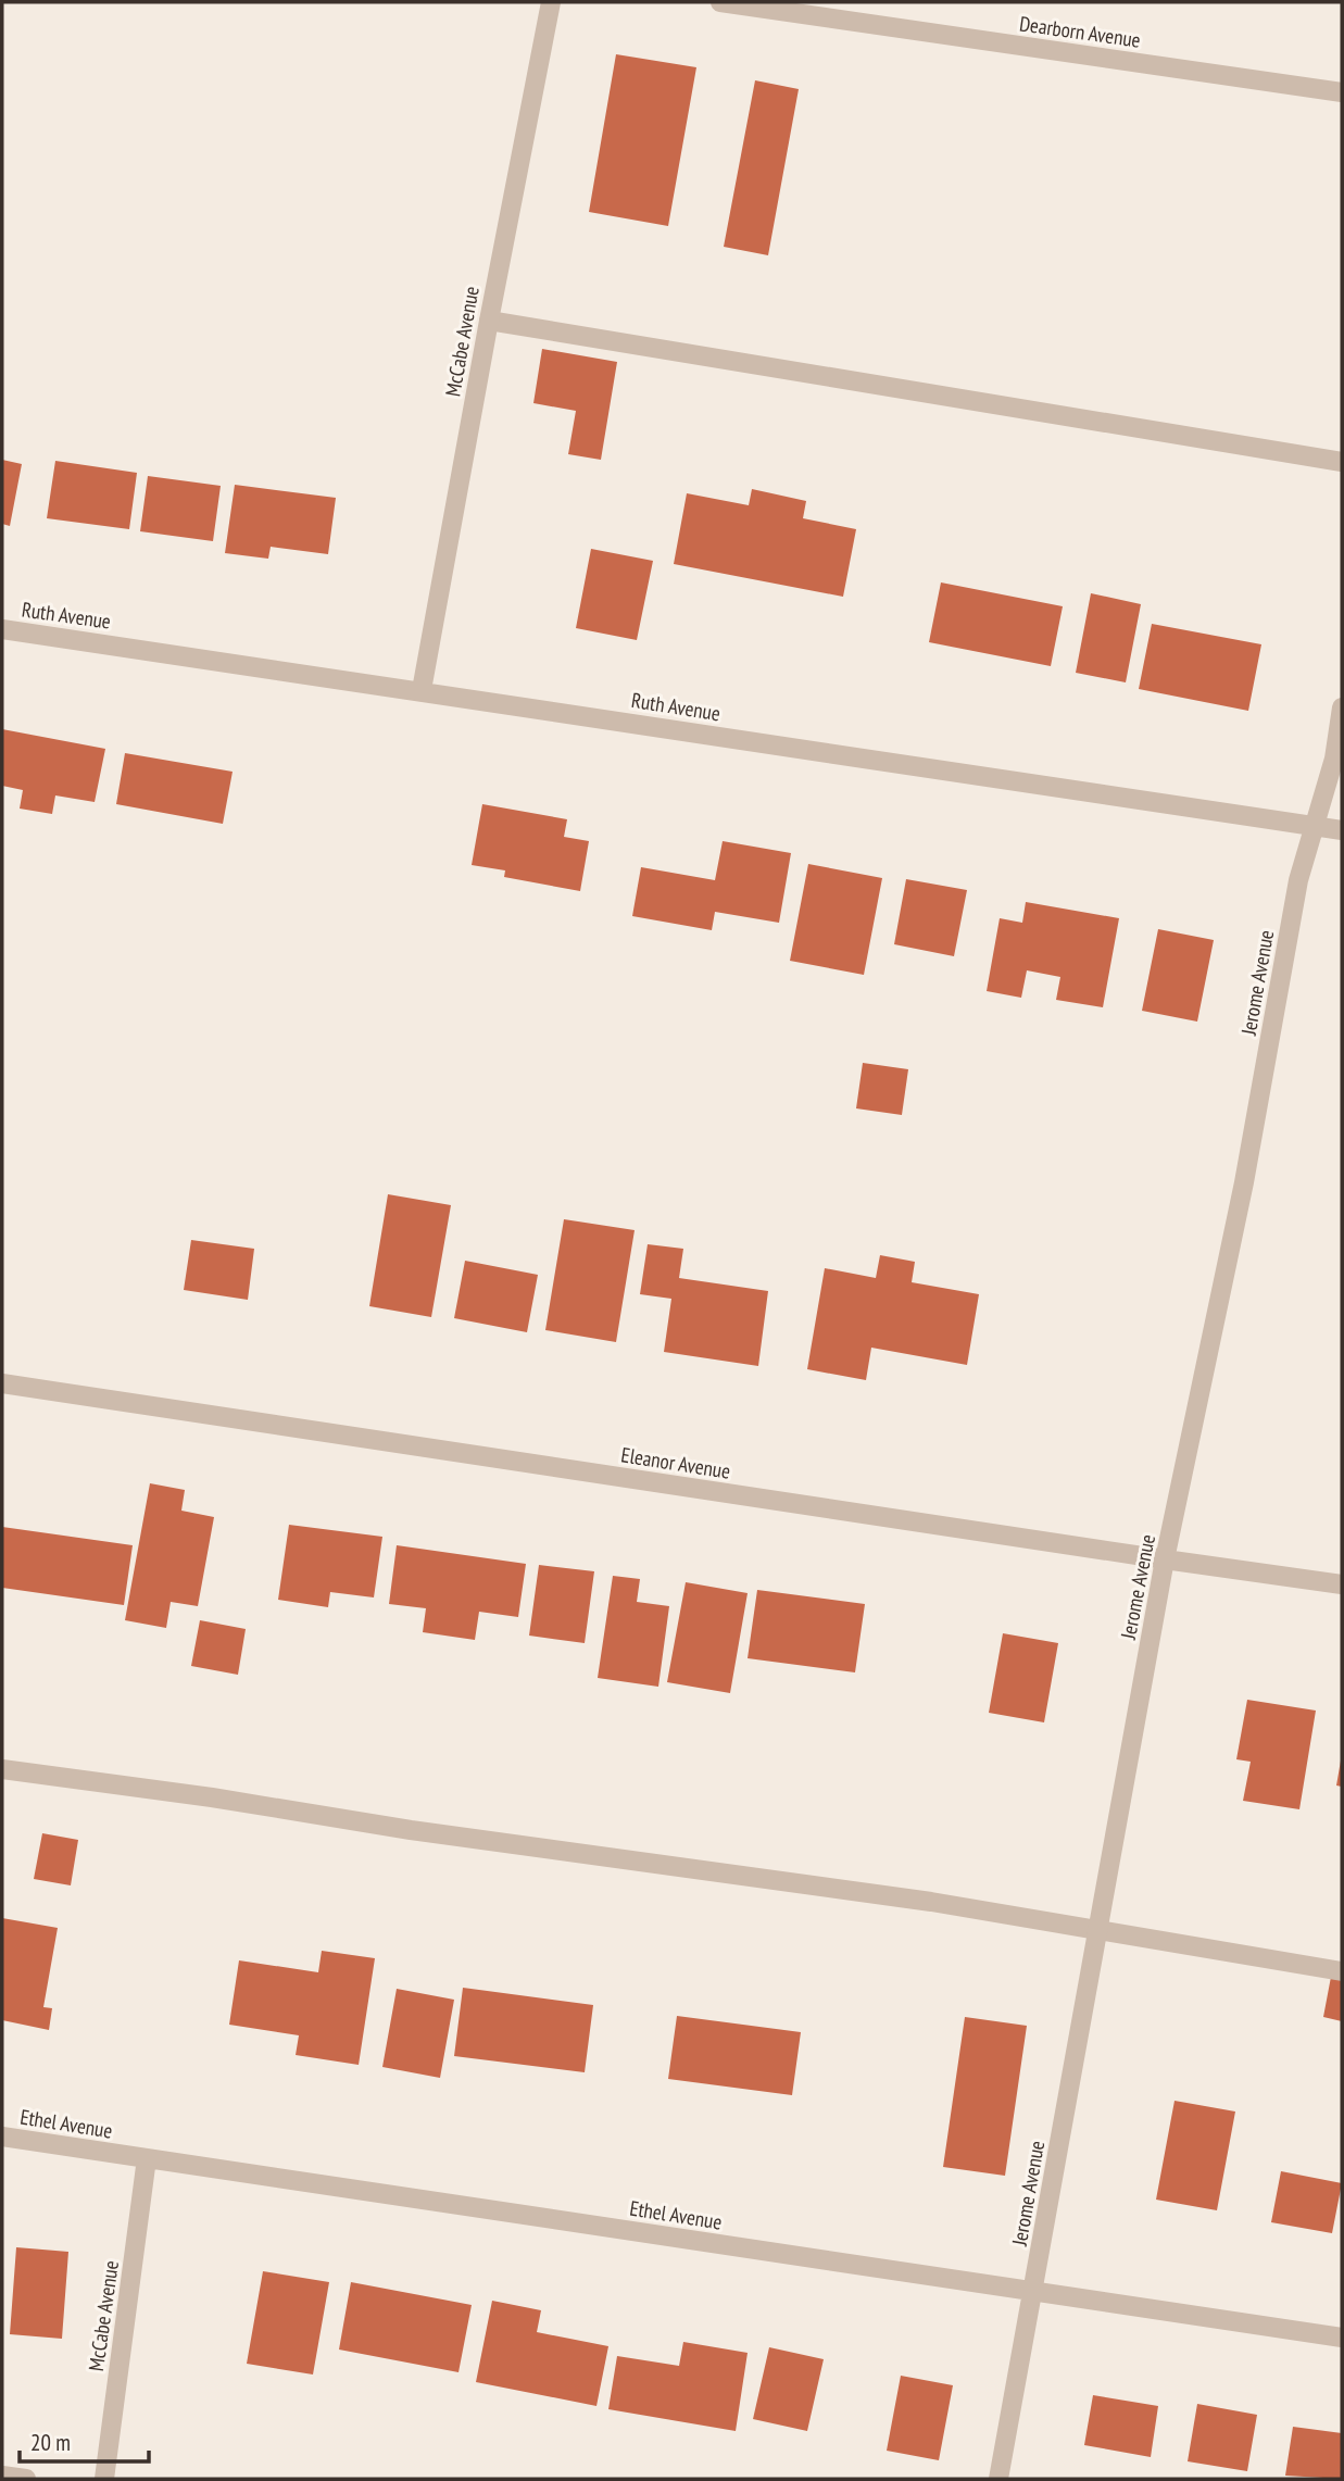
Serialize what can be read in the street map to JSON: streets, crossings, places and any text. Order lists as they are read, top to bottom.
{
  "streets": {
    "street": [
      "Dearborn Avenue",
      "McCabe Avenue",
      "Ruth Avenue",
      "Jerome Avenue",
      "Eleanor Avenue",
      "Ethel Avenue"
    ]
  },
  "crossings": [
    ["McCabe Avenue", "Ruth Avenue"],
    ["McCabe Avenue", "Ethel Avenue"],
    ["Ruth Avenue", "Jerome Avenue"],
    ["Jerome Avenue", "Eleanor Avenue"],
    ["Jerome Avenue", "Ethel Avenue"]
  ],
  "scale_bar": "20 m"
}
